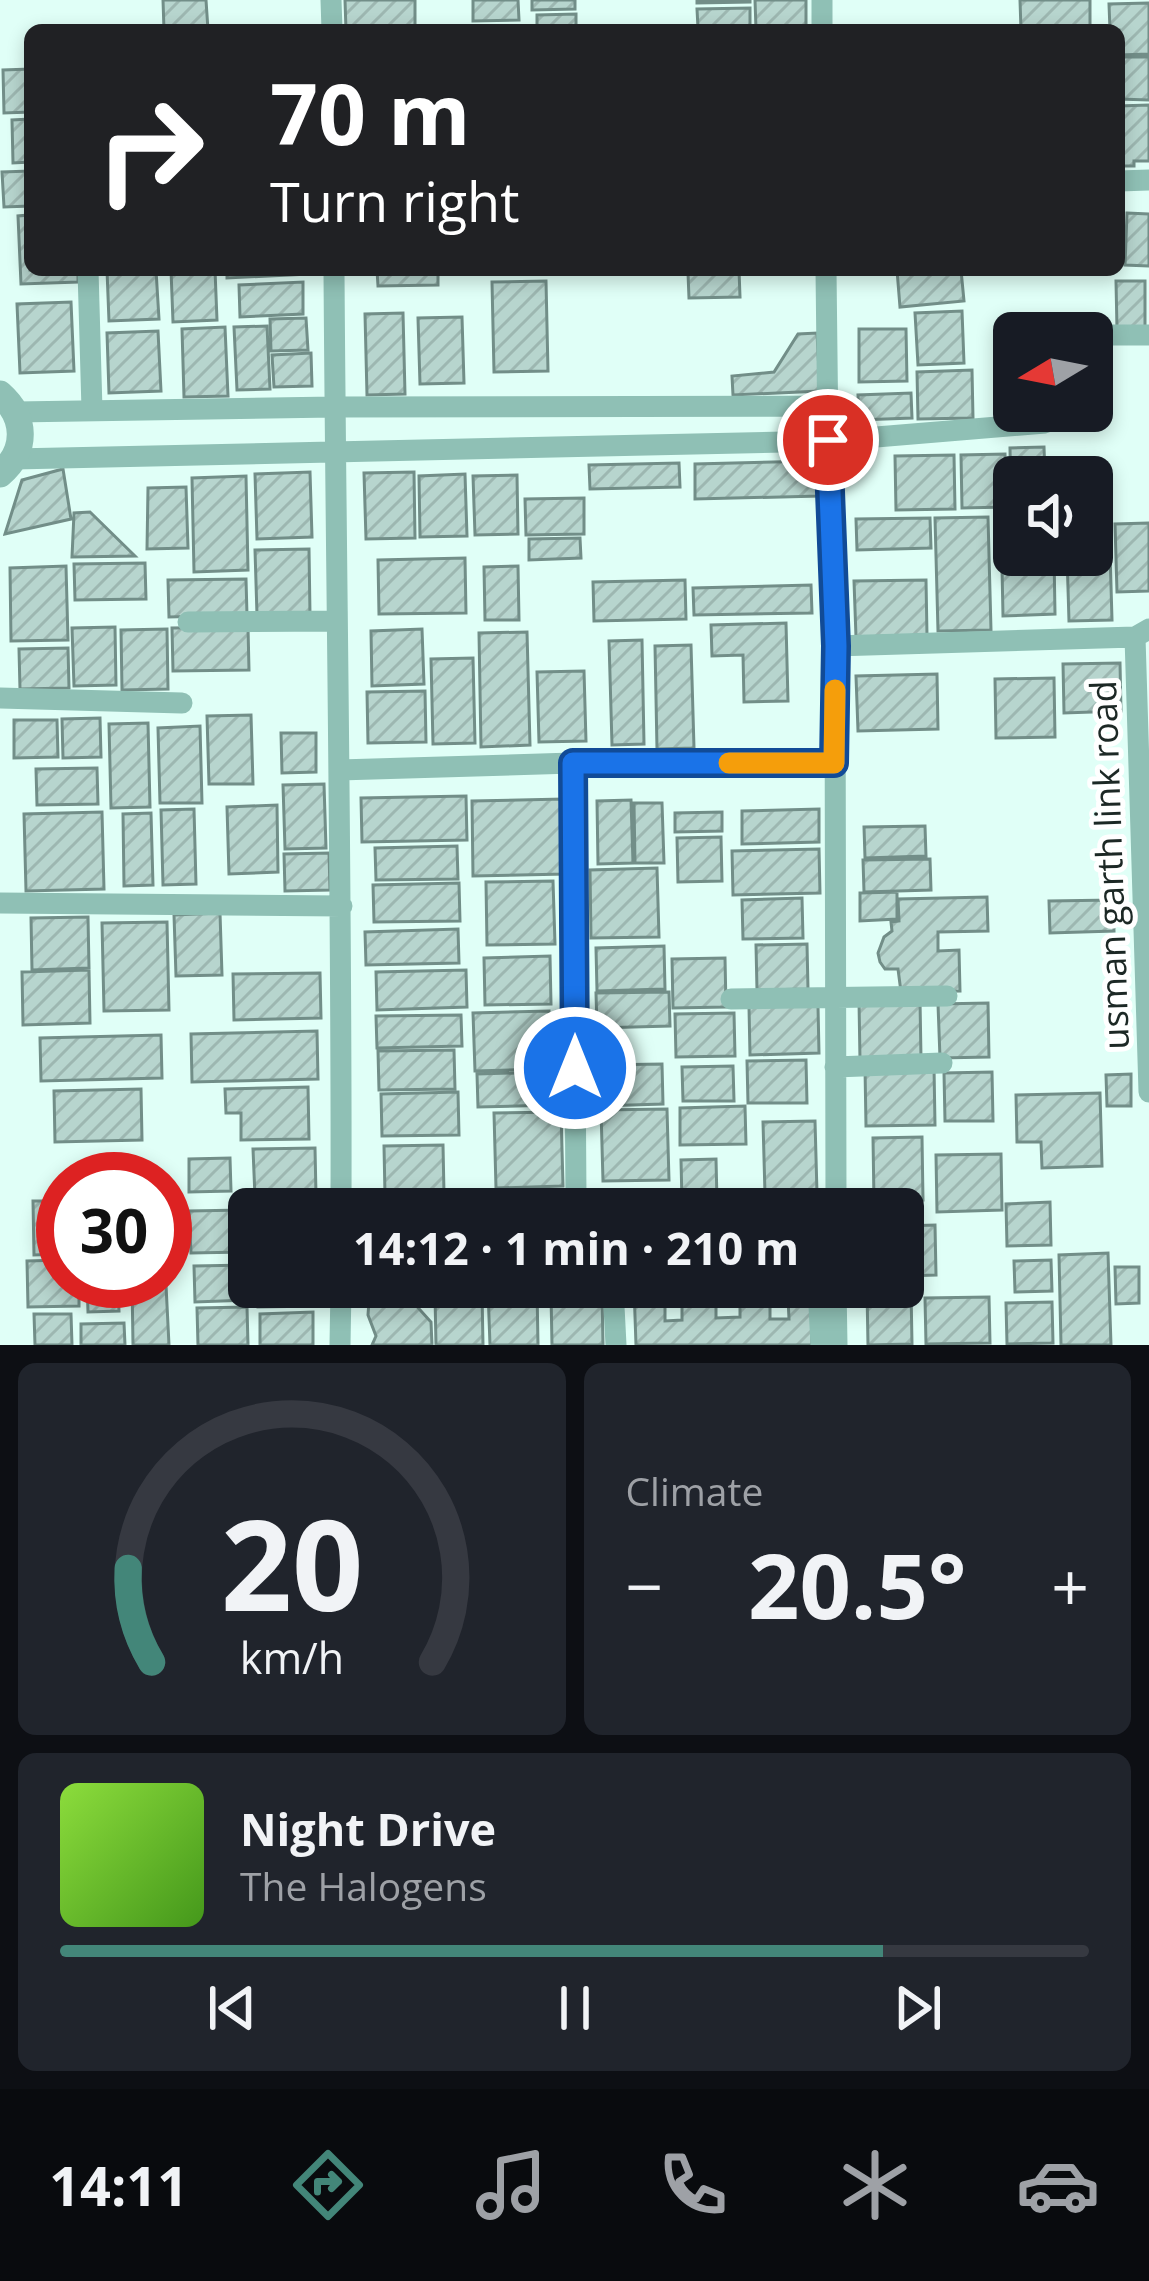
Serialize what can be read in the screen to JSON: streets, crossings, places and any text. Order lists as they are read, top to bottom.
{
  "streets": {
    "street": ["usman garth link road"]
  },
  "north": "left",
  "page": {
    "turn": ["70 m", "Turn right"],
    "limit": "30",
    "trip": "14:12 · 1 min · 210 m",
    "tile": "Climate",
    "heat": ["−", "20.5°", "+"],
    "song": ["Night Drive", "The Halogens"],
    "tabs": "14:11",
    "gauge": ["20", "km/h"]
  }
}
